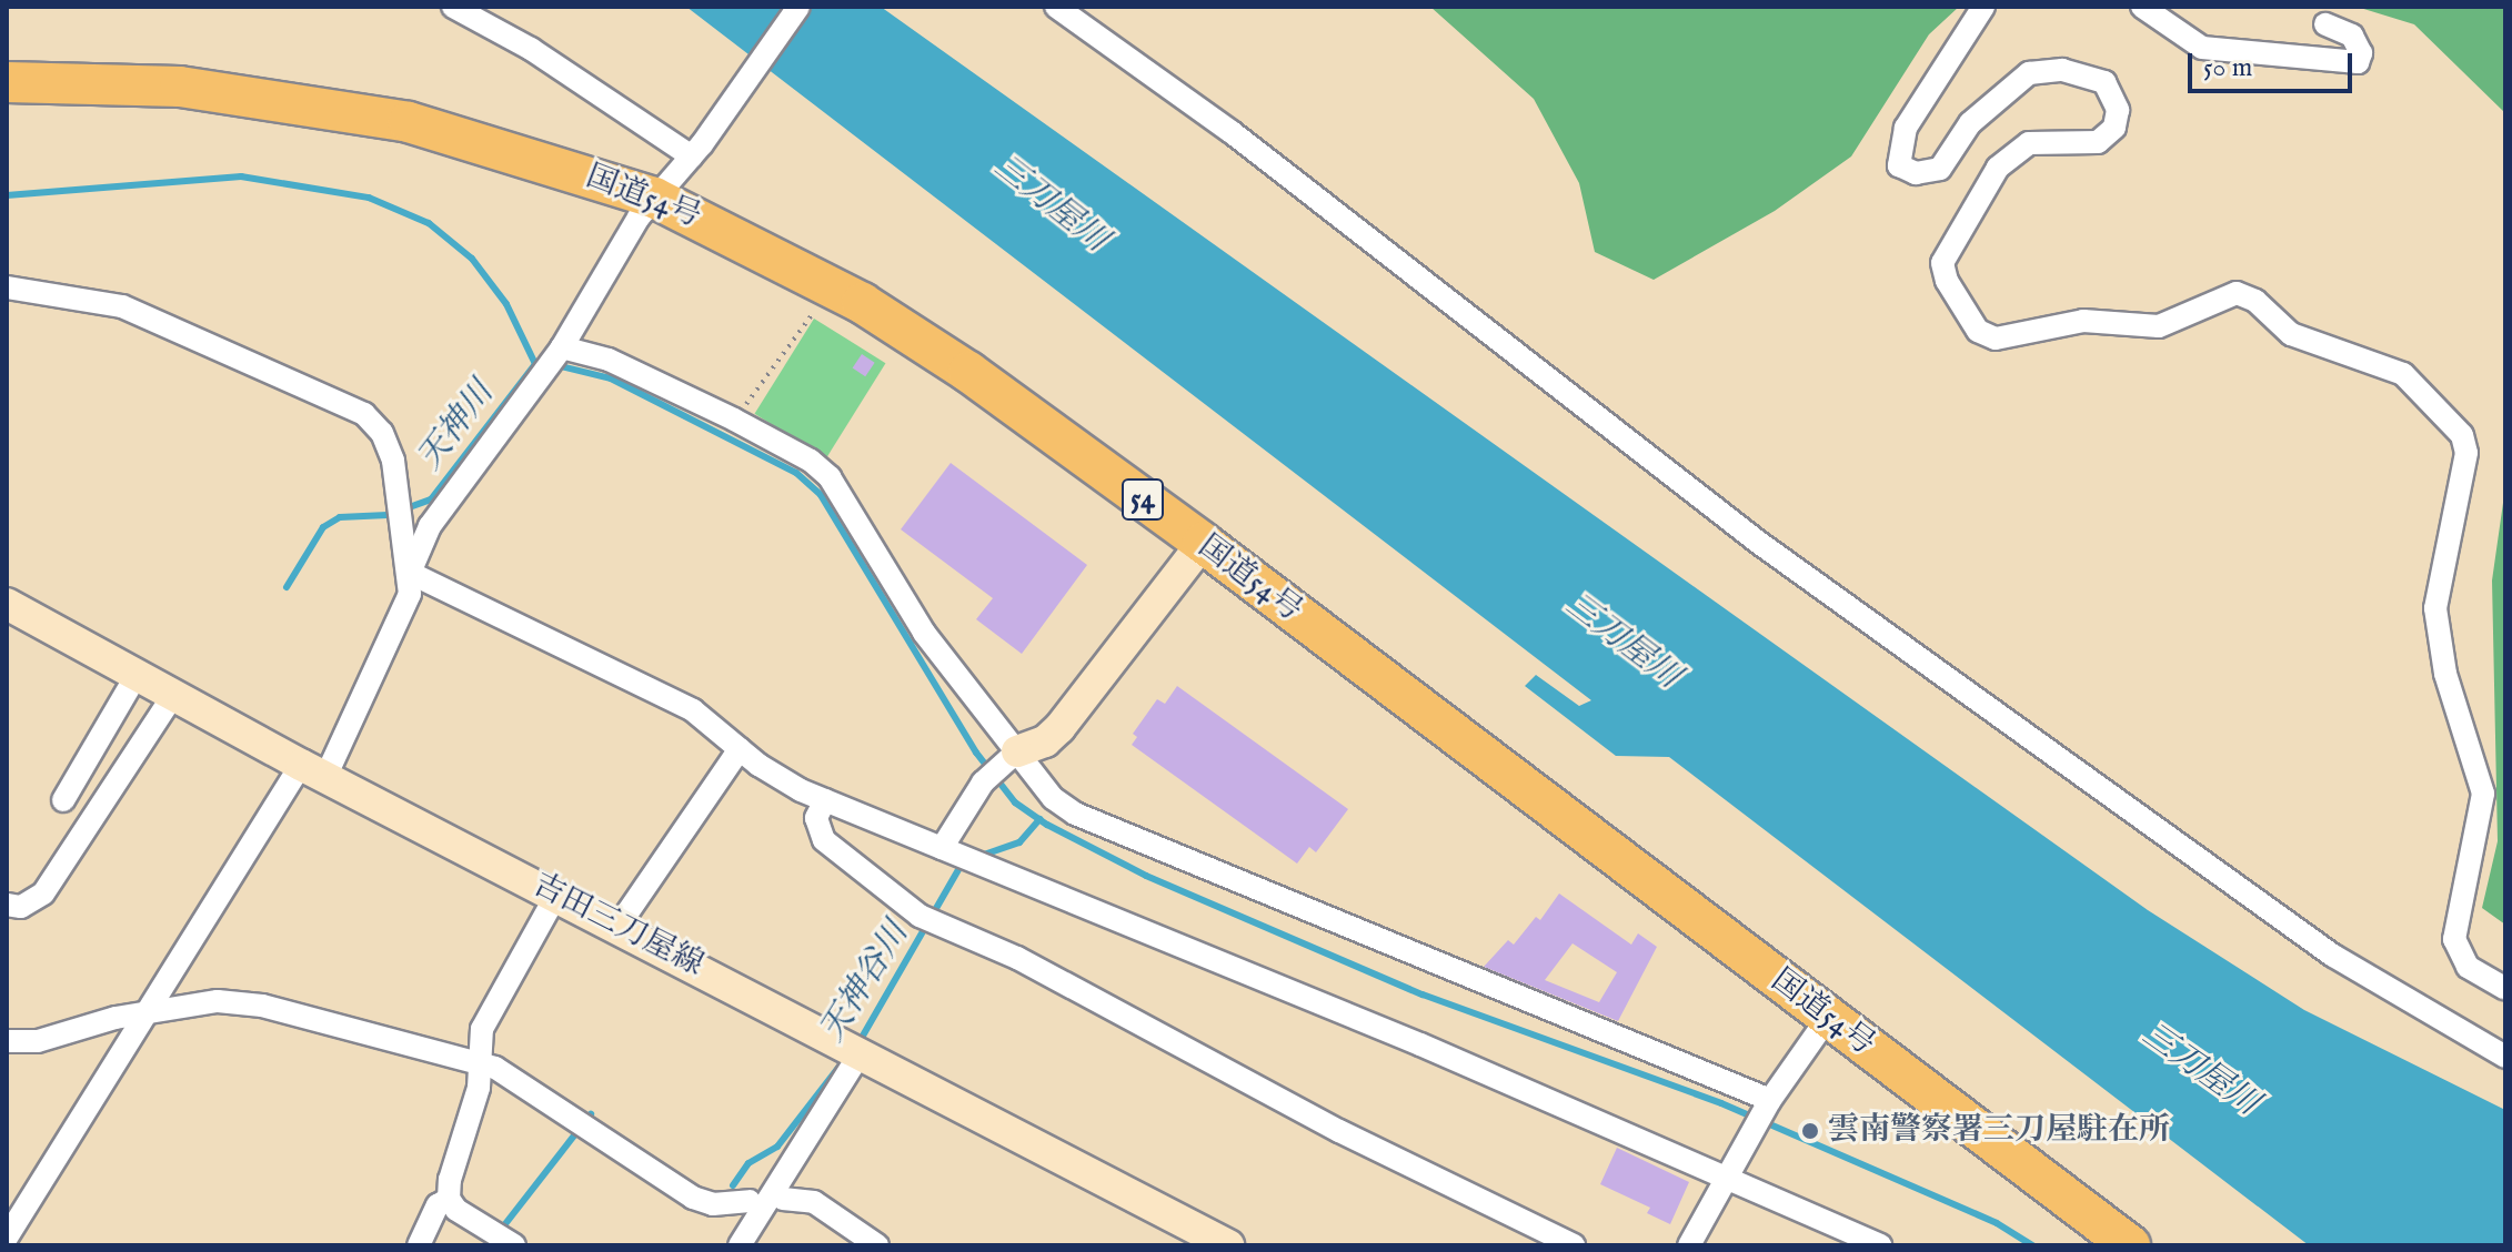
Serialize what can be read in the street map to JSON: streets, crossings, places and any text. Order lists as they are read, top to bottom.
{
  "streets": {
    "highway": ["国道54号", "54"],
    "main road": ["吉田三刀屋線"]
  },
  "water": ["三刀屋川", "天神川", "天神谷川"],
  "places": ["雲南警察署三刀屋駐在所"],
  "scale_bar": "50 m"
}
